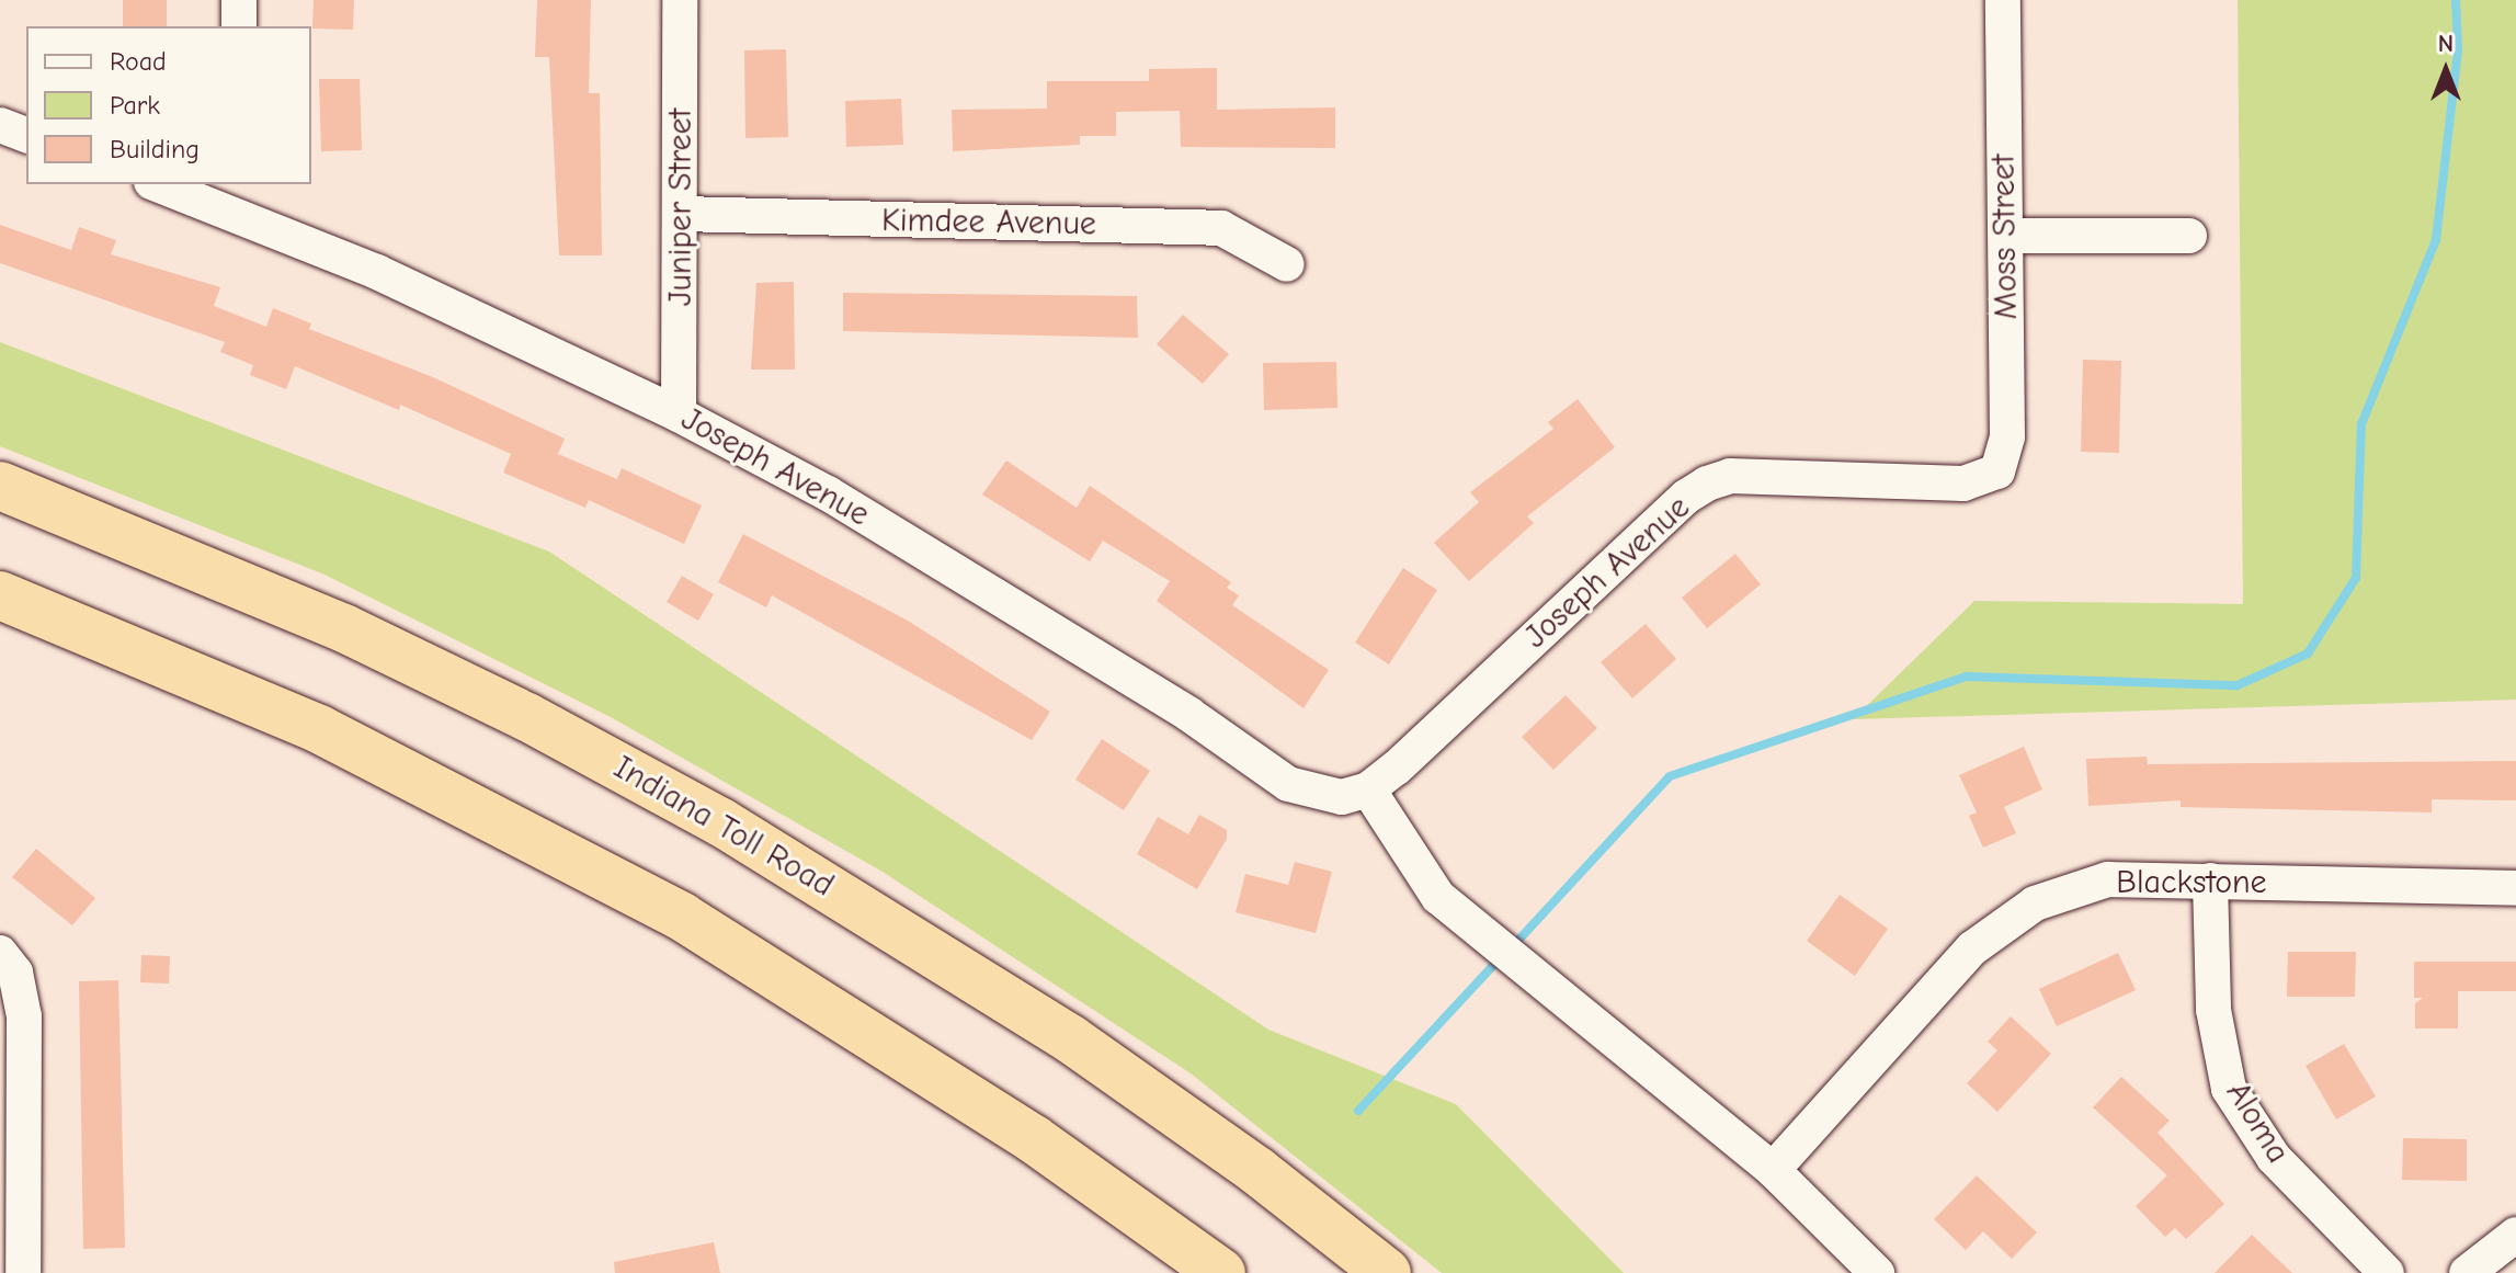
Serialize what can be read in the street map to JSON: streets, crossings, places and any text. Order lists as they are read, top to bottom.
{
  "streets": {
    "highway": ["Indiana Toll Road"],
    "street": [
      "Juniper Street",
      "Kimdee Avenue",
      "Moss Street",
      "Joseph Avenue",
      "Blackstone",
      "Aloma"
    ]
  },
  "crossings": [
    ["Juniper Street", "Kimdee Avenue"],
    ["Juniper Street", "Joseph Avenue"],
    ["Moss Street", "Joseph Avenue"],
    ["Blackstone", "Aloma"]
  ],
  "legend": ["Road", "Park", "Building"],
  "north": "top"
}
